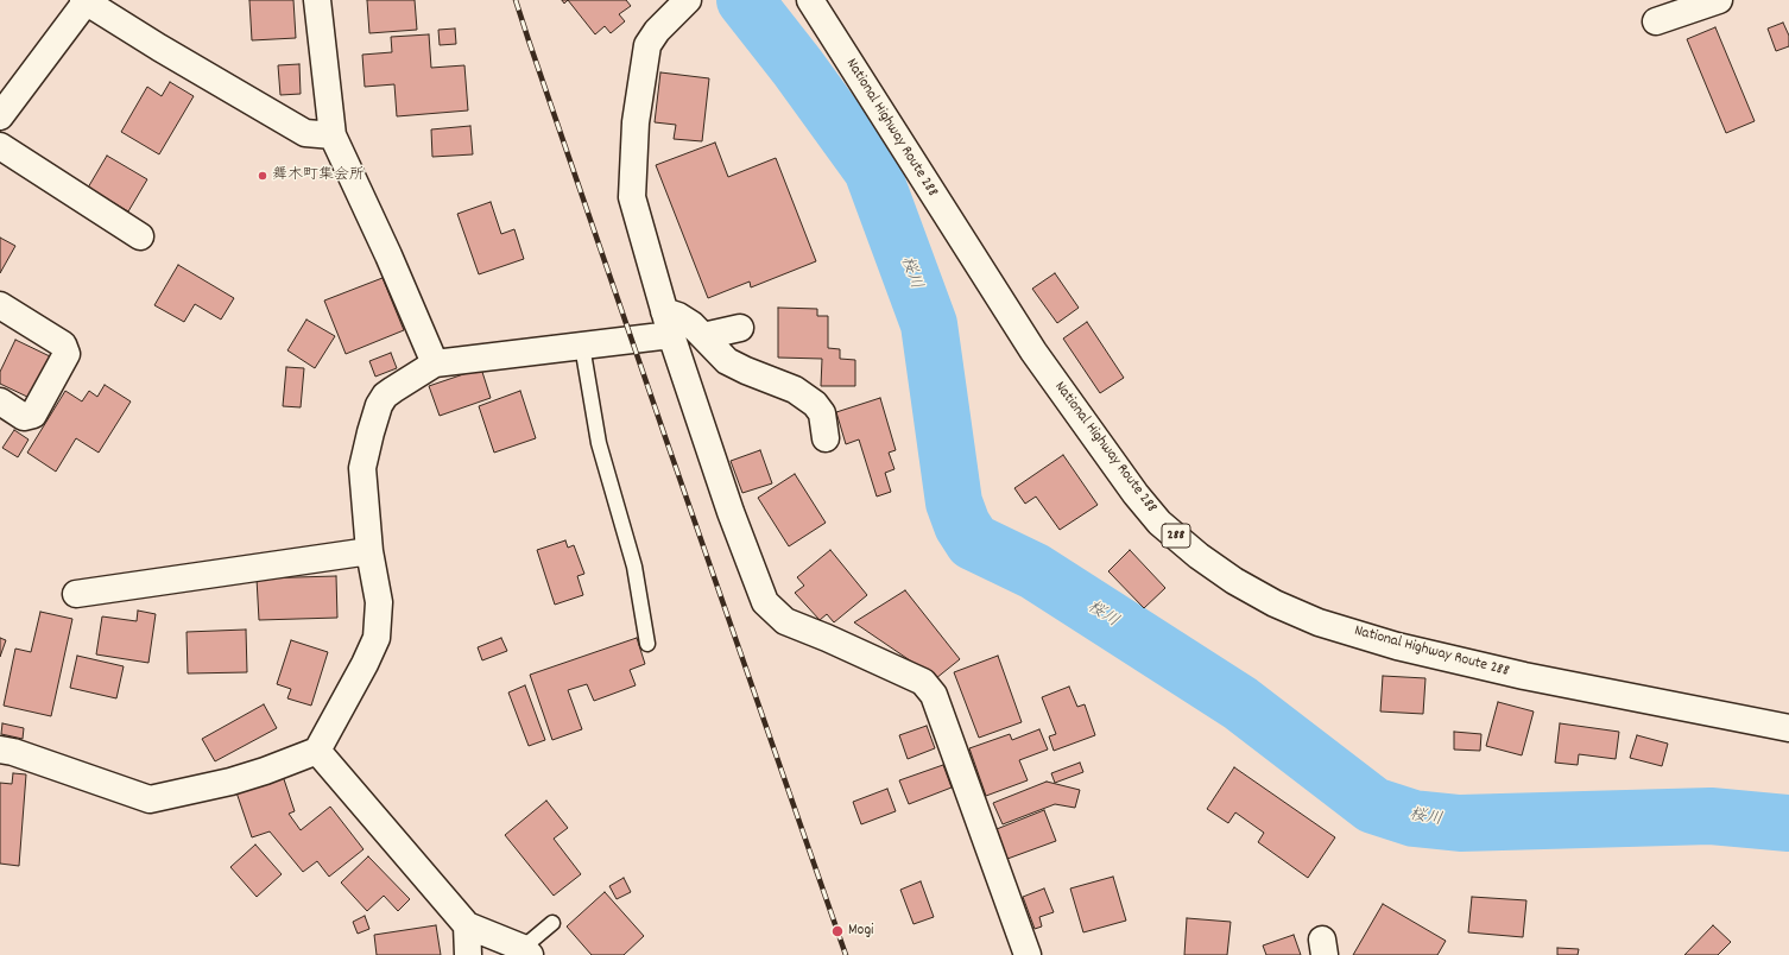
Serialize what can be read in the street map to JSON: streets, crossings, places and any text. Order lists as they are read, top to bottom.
{
  "streets": {
    "main road": ["National Highway Route 288", "288"]
  },
  "water": ["桜川"],
  "places": ["舞木町集会所", "Mogi"]
}
